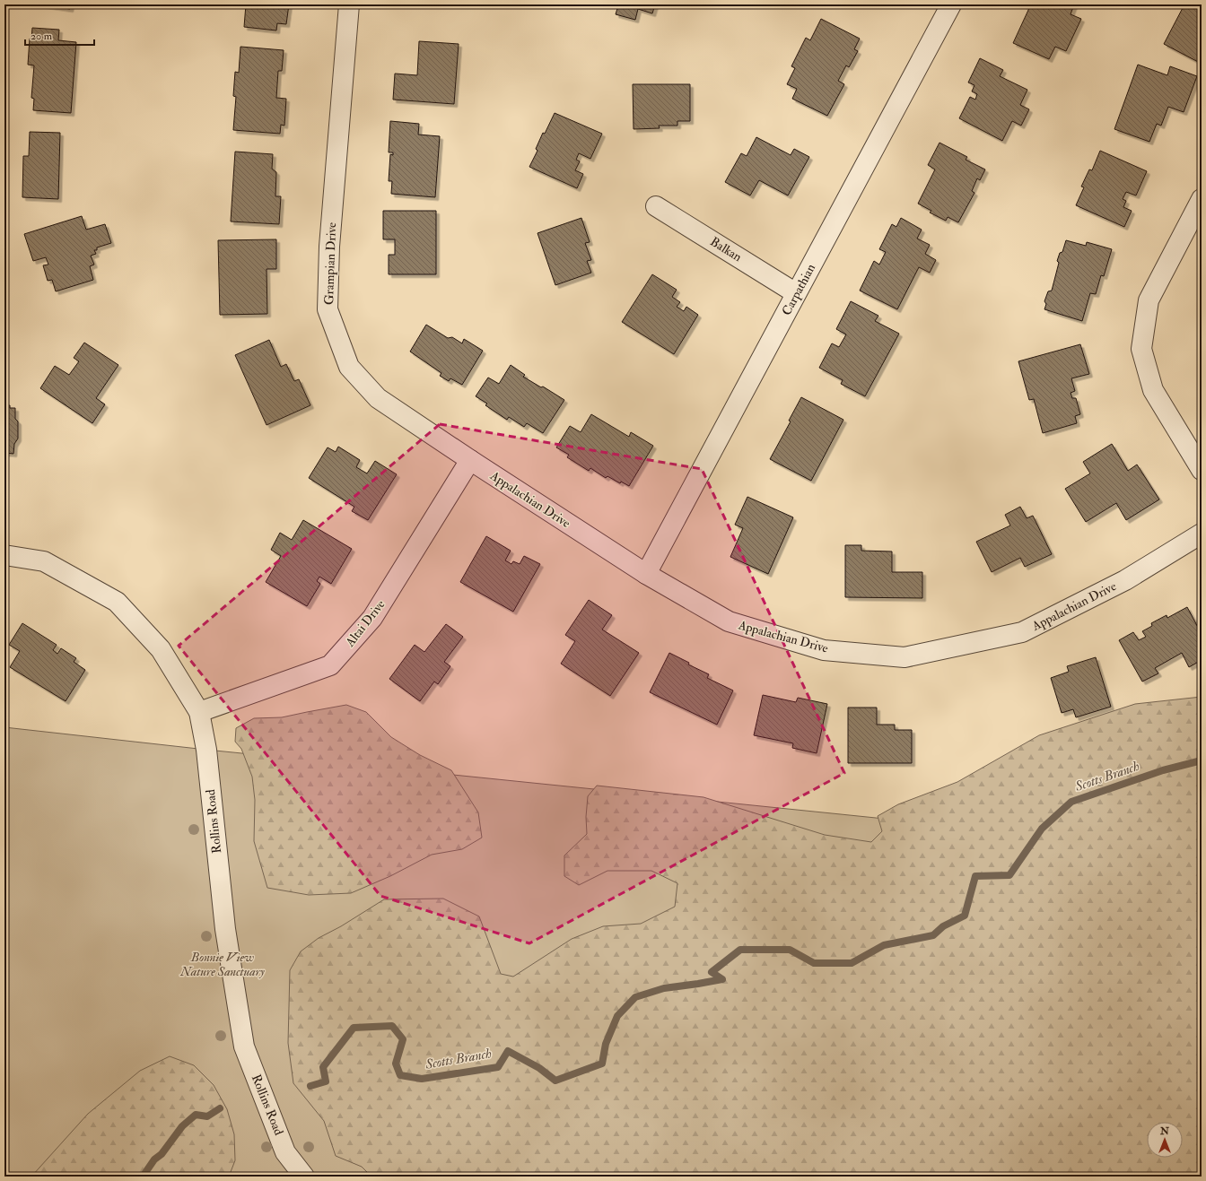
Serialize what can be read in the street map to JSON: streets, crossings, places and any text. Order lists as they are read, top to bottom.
{
  "streets": {
    "street": [
      "Balkan",
      "Grampian Drive",
      "Carpathian",
      "Appalachian Drive",
      "Altai Drive",
      "Rollins Road"
    ]
  },
  "crossings": [
    ["Balkan", "Carpathian"],
    ["Grampian Drive", "Appalachian Drive"],
    ["Grampian Drive", "Altai Drive"],
    ["Carpathian", "Appalachian Drive"],
    ["Appalachian Drive", "Altai Drive"],
    ["Altai Drive", "Rollins Road"]
  ],
  "water": ["Scotts Branch"],
  "parks": ["Bonnie View Nature Sanctuary"],
  "scale_bar": "20 m",
  "north": "top"
}
